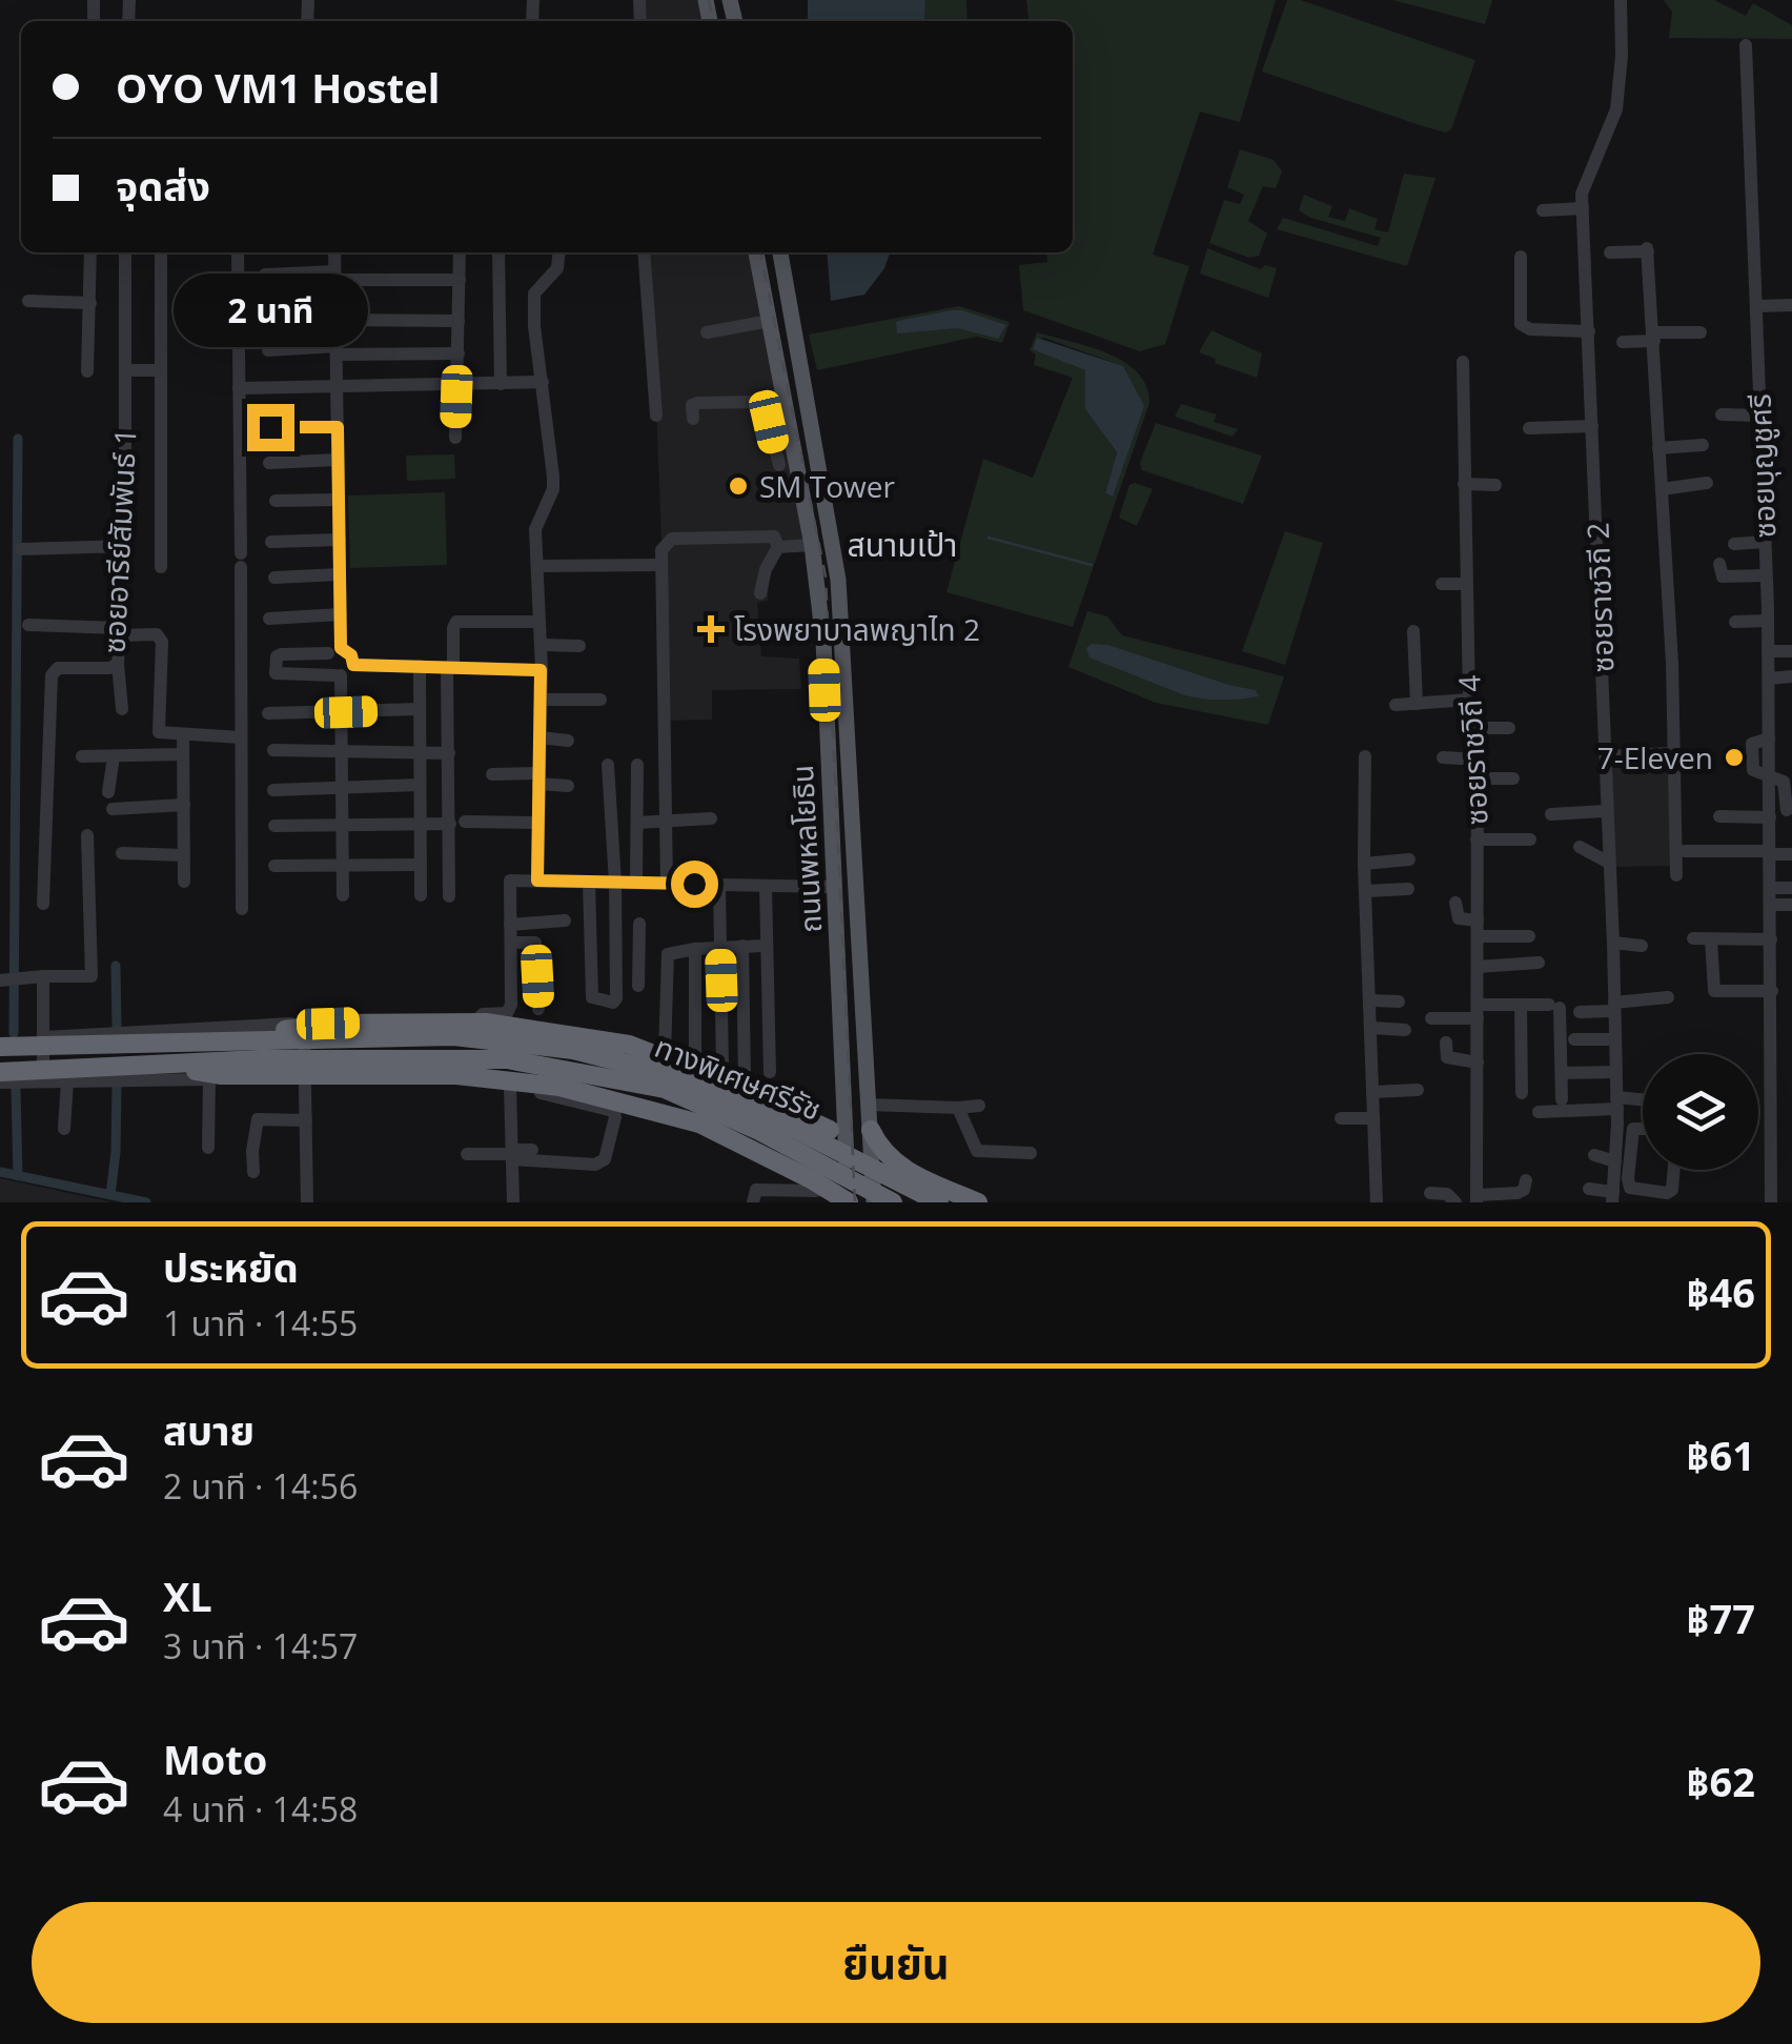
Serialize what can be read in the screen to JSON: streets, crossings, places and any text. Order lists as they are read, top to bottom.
{
  "streets": {
    "highway": ["ทางพิเศษศรีรัช"],
    "main road": ["ถนนพหลโยธิน"],
    "street": [
      "ซอยบุญชูศรี",
      "ซอยอารีย์สัมพันธ์ 1",
      "ซอยราชวิถี 2",
      "ซอยราชวิถี 4"
    ]
  },
  "districts": ["สนามเป้า"],
  "places": {
    "other": ["SM Tower", "7-Eleven"],
    "health": ["โรงพยาบาลพญาไท 2"]
  },
  "page": {
    "banner": ["OYO VM1 Hostel", "จุดส่ง"],
    "bubble": "2 นาที",
    "list": [
      {
        "name": "ประหยัด",
        "note": "1 นาที · 14:55",
        "value": "฿46"
      },
      {
        "name": "สบาย",
        "note": "2 นาที · 14:56",
        "value": "฿61"
      },
      {
        "name": "XL",
        "note": "3 นาที · 14:57",
        "value": "฿77"
      },
      {
        "name": "Moto",
        "note": "4 นาที · 14:58",
        "value": "฿62"
      }
    ],
    "buttons": "ยืนยัน"
  }
}
